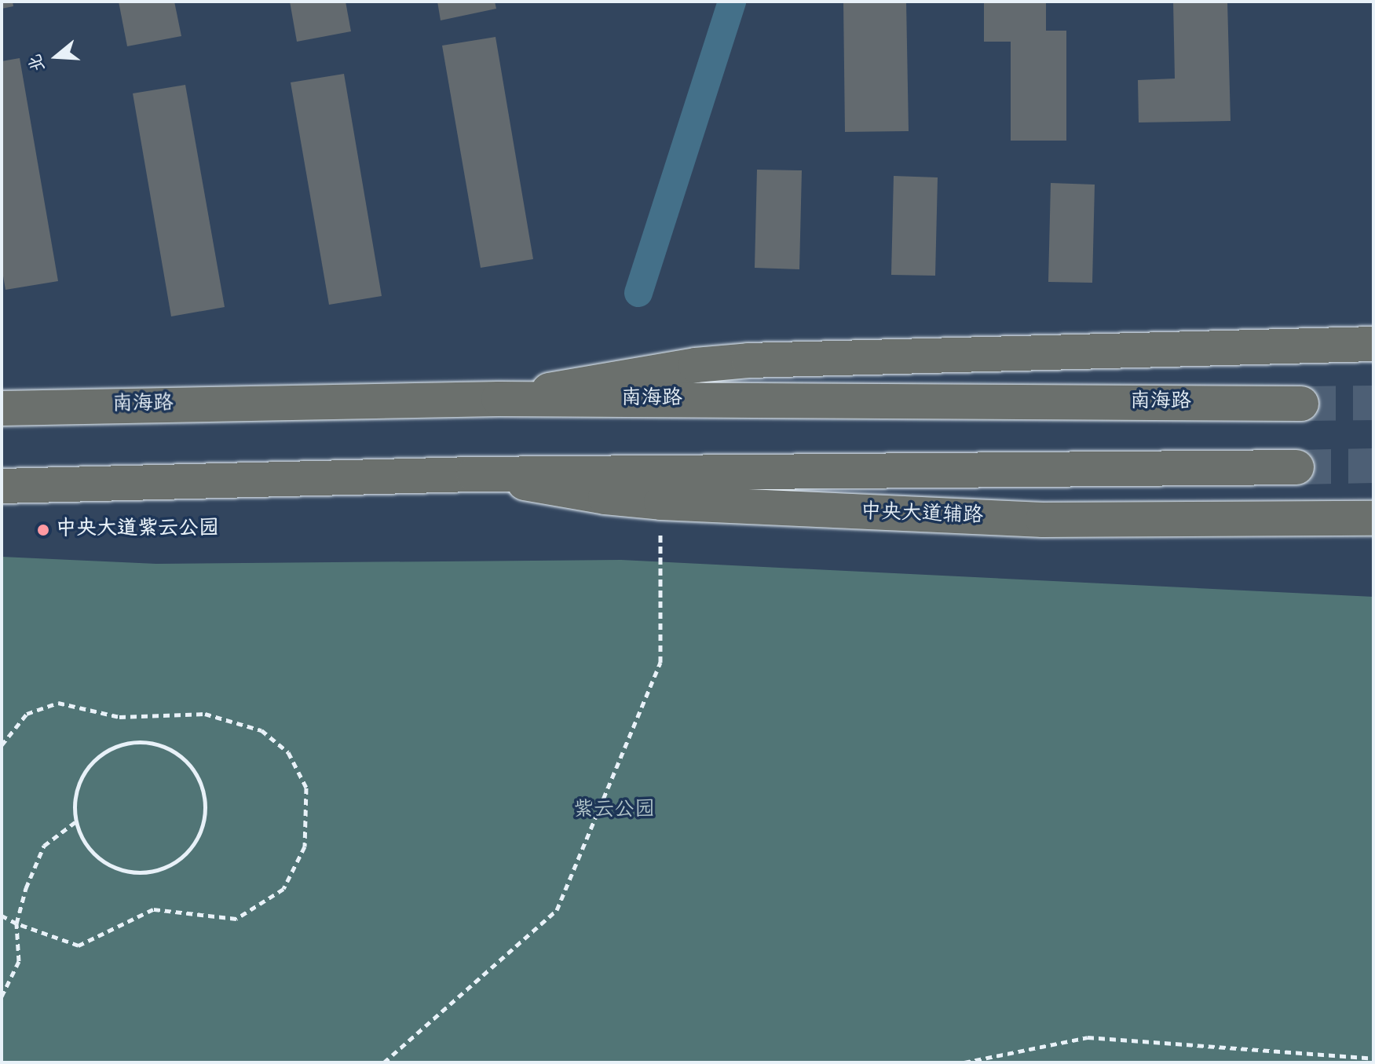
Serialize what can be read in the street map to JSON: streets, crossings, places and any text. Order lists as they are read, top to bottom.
{
  "streets": {
    "main road": ["南海路", "中央大道辅路"]
  },
  "parks": ["紫云公园"],
  "places": ["中央大道紫云公园"],
  "north": "left"
}
